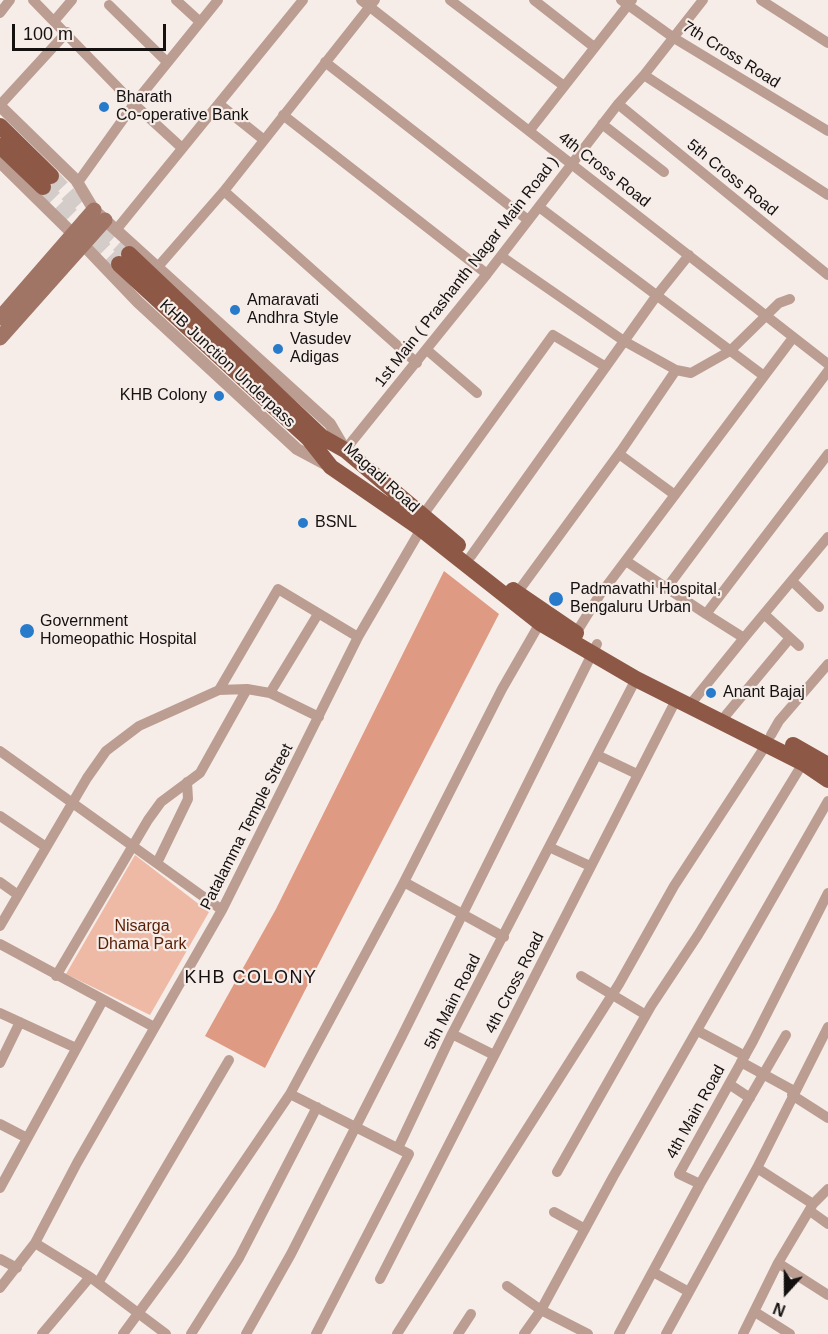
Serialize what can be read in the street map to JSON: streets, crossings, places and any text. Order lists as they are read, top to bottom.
{
  "streets": {
    "main road": ["KHB Junction Underpass", "Magadi Road"],
    "street": [
      "7th Cross Road",
      "4th Cross Road",
      "5th Cross Road",
      "1st Main ( Prashanth Nagar Main Road )",
      "Patalamma Temple Street",
      "5th Main Road",
      "4th Main Road"
    ]
  },
  "crossings": [
    ["7th Cross Road", "1st Main ( Prashanth Nagar Main Road )"],
    ["4th Cross Road", "1st Main ( Prashanth Nagar Main Road )"],
    ["4th Cross Road", "Magadi Road"],
    ["5th Cross Road", "1st Main ( Prashanth Nagar Main Road )"],
    ["1st Main ( Prashanth Nagar Main Road )", "KHB Junction Underpass"],
    ["1st Main ( Prashanth Nagar Main Road )", "Magadi Road"],
    ["KHB Junction Underpass", "Magadi Road"],
    ["Magadi Road", "Patalamma Temple Street"],
    ["Magadi Road", "5th Main Road"]
  ],
  "districts": ["KHB COLONY"],
  "parks": ["Nisarga Dhama Park"],
  "places": [
    "Bharath Co-operative Bank",
    "Amaravati Andhra Style",
    "Vasudev Adigas",
    "KHB Colony",
    "BSNL",
    "Padmavathi Hospital, Bengaluru Urban",
    "Government Homeopathic Hospital",
    "Anant Bajaj"
  ],
  "scale_bar": "100 m",
  "north": "bottom"
}
